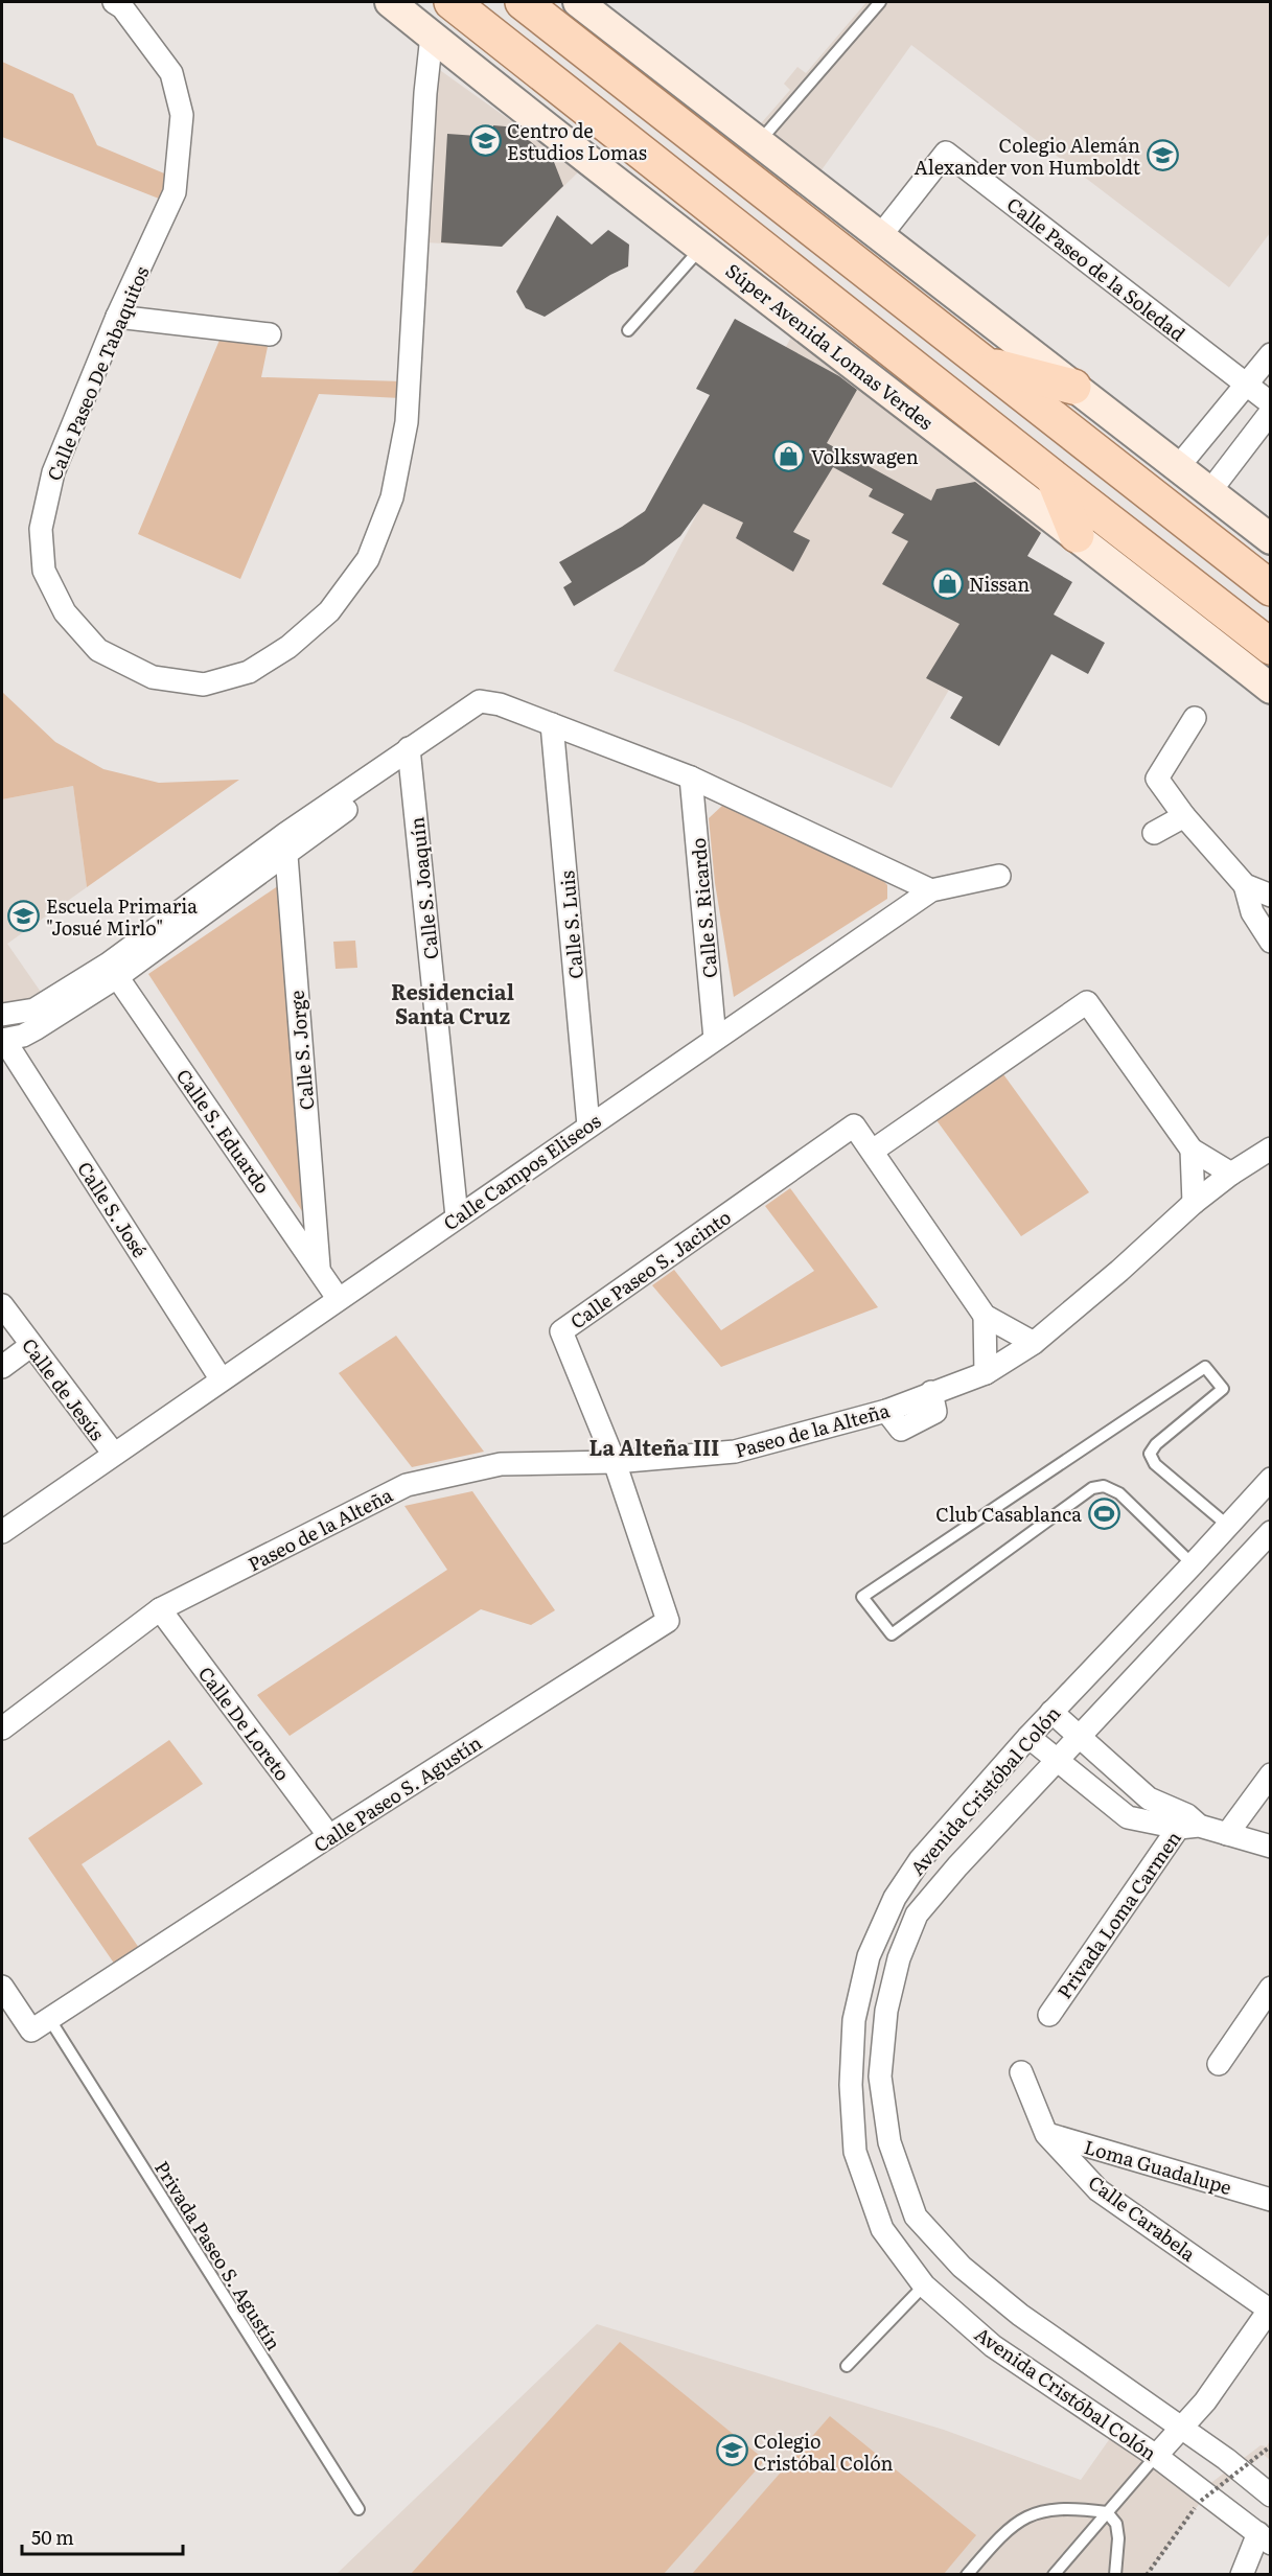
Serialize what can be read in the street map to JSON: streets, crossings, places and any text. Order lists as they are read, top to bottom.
{
  "streets": {
    "main road": ["Súper Avenida Lomas Verdes"],
    "street": [
      "Calle Paseo de la Soledad",
      "Calle Paseo De Tabaquitos",
      "Calle S. Joaquín",
      "Calle S. Ricardo",
      "Calle S. Luis",
      "Calle S. Jorge",
      "Calle S. Eduardo",
      "Calle Campos Eliseos",
      "Calle S. José",
      "Calle Paseo S. Jacinto",
      "Calle de Jesús",
      "Paseo de la Alteña",
      "Calle De Loreto",
      "Avenida Cristóbal Colón",
      "Calle Paseo S. Agustín",
      "Privada Loma Carmen",
      "Loma Guadalupe",
      "Calle Carabela"
    ],
    "lane": ["Privada Paseo S. Agustín"]
  },
  "crossings": [
    ["Súper Avenida Lomas Verdes", "Calle Paseo De Tabaquitos"],
    ["Calle S. Joaquín", "Calle Campos Eliseos"],
    ["Calle S. Ricardo", "Calle Campos Eliseos"],
    ["Calle S. Luis", "Calle Campos Eliseos"],
    ["Calle S. Jorge", "Calle S. Eduardo"],
    ["Calle S. Eduardo", "Calle Campos Eliseos"],
    ["Calle Campos Eliseos", "Calle S. José"],
    ["Calle Campos Eliseos", "Calle de Jesús"],
    ["Calle Paseo S. Jacinto", "Paseo de la Alteña"],
    ["Calle Paseo S. Jacinto", "Calle Paseo S. Agustín"],
    ["Paseo de la Alteña", "Calle De Loreto"],
    ["Paseo de la Alteña", "Calle Paseo S. Agustín"],
    ["Calle De Loreto", "Calle Paseo S. Agustín"],
    ["Calle Paseo S. Agustín", "Privada Paseo S. Agustín"],
    ["Loma Guadalupe", "Calle Carabela"]
  ],
  "districts": ["Residencial Santa Cruz", "La Alteña III"],
  "places": {
    "school or university": [
      "Centro de Estudios Lomas",
      "Colegio Alemán Alexander von Humboldt",
      "Escuela Primaria \"Josué Mirlo\"",
      "Colegio Cristóbal Colón"
    ],
    "shop": ["Volkswagen", "Nissan"],
    "sports": ["Club Casablanca"]
  },
  "scale_bar": "50 m"
}
